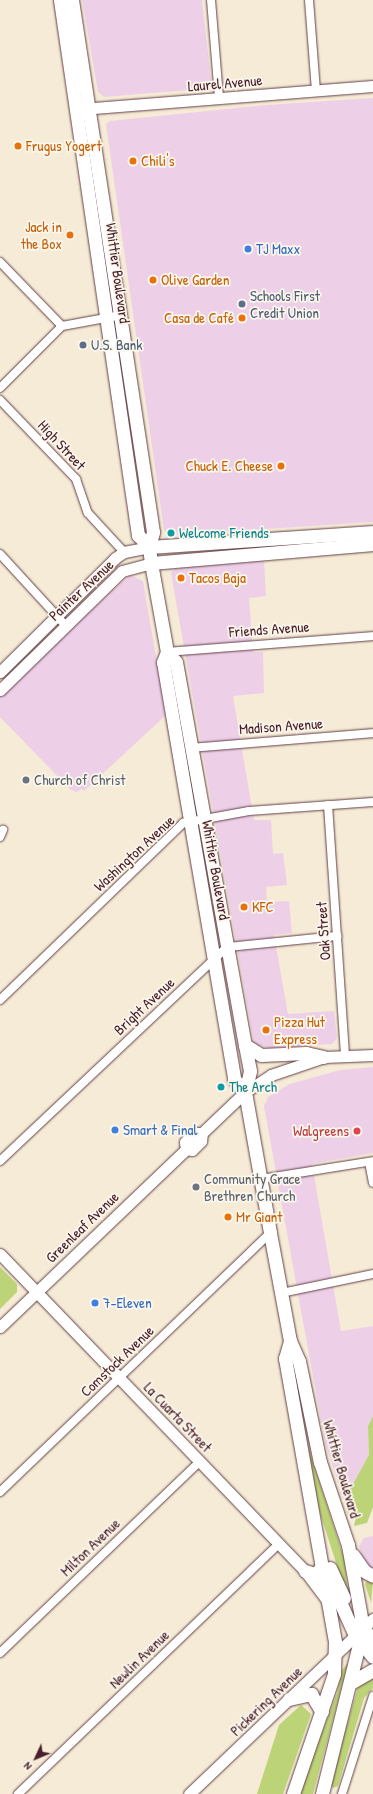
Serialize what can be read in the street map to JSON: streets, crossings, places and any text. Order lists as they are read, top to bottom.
{
  "streets": {
    "main road": ["Whittier Boulevard", "Painter Avenue"],
    "street": [
      "Laurel Avenue",
      "High Street",
      "Friends Avenue",
      "Madison Avenue",
      "Washington Avenue",
      "Oak Street",
      "Bright Avenue",
      "Greenleaf Avenue",
      "Comstock Avenue",
      "La Cuarta Street",
      "Milton Avenue",
      "Newlin Avenue",
      "Pickering Avenue"
    ]
  },
  "crossings": [
    ["Laurel Avenue", "Whittier Boulevard"],
    ["Whittier Boulevard", "Painter Avenue"],
    ["Whittier Boulevard", "Friends Avenue"],
    ["Whittier Boulevard", "Madison Avenue"],
    ["Whittier Boulevard", "Washington Avenue"],
    ["Whittier Boulevard", "Bright Avenue"],
    ["Whittier Boulevard", "Greenleaf Avenue"],
    ["Whittier Boulevard", "Comstock Avenue"],
    ["Whittier Boulevard", "La Cuarta Street"],
    ["Whittier Boulevard", "Pickering Avenue"],
    ["High Street", "Painter Avenue"],
    ["Washington Avenue", "Oak Street"],
    ["Oak Street", "Greenleaf Avenue"],
    ["Greenleaf Avenue", "La Cuarta Street"],
    ["Comstock Avenue", "La Cuarta Street"],
    ["La Cuarta Street", "Milton Avenue"],
    ["La Cuarta Street", "Newlin Avenue"]
  ],
  "places": [
    "Frugus Yogert",
    "Chili's",
    "Jack in the Box",
    "TJ Maxx",
    "Olive Garden",
    "Schools First Credit Union",
    "Casa de Café",
    "U.S. Bank",
    "Chuck E. Cheese",
    "Welcome Friends",
    "Tacos Baja",
    "Church of Christ",
    "KFC",
    "Pizza Hut Express",
    "The Arch",
    "Smart & Final",
    "Walgreens",
    "Community Grace Brethren Church",
    "Mr Giant",
    "7-Eleven"
  ],
  "north": "bottom left"
}
